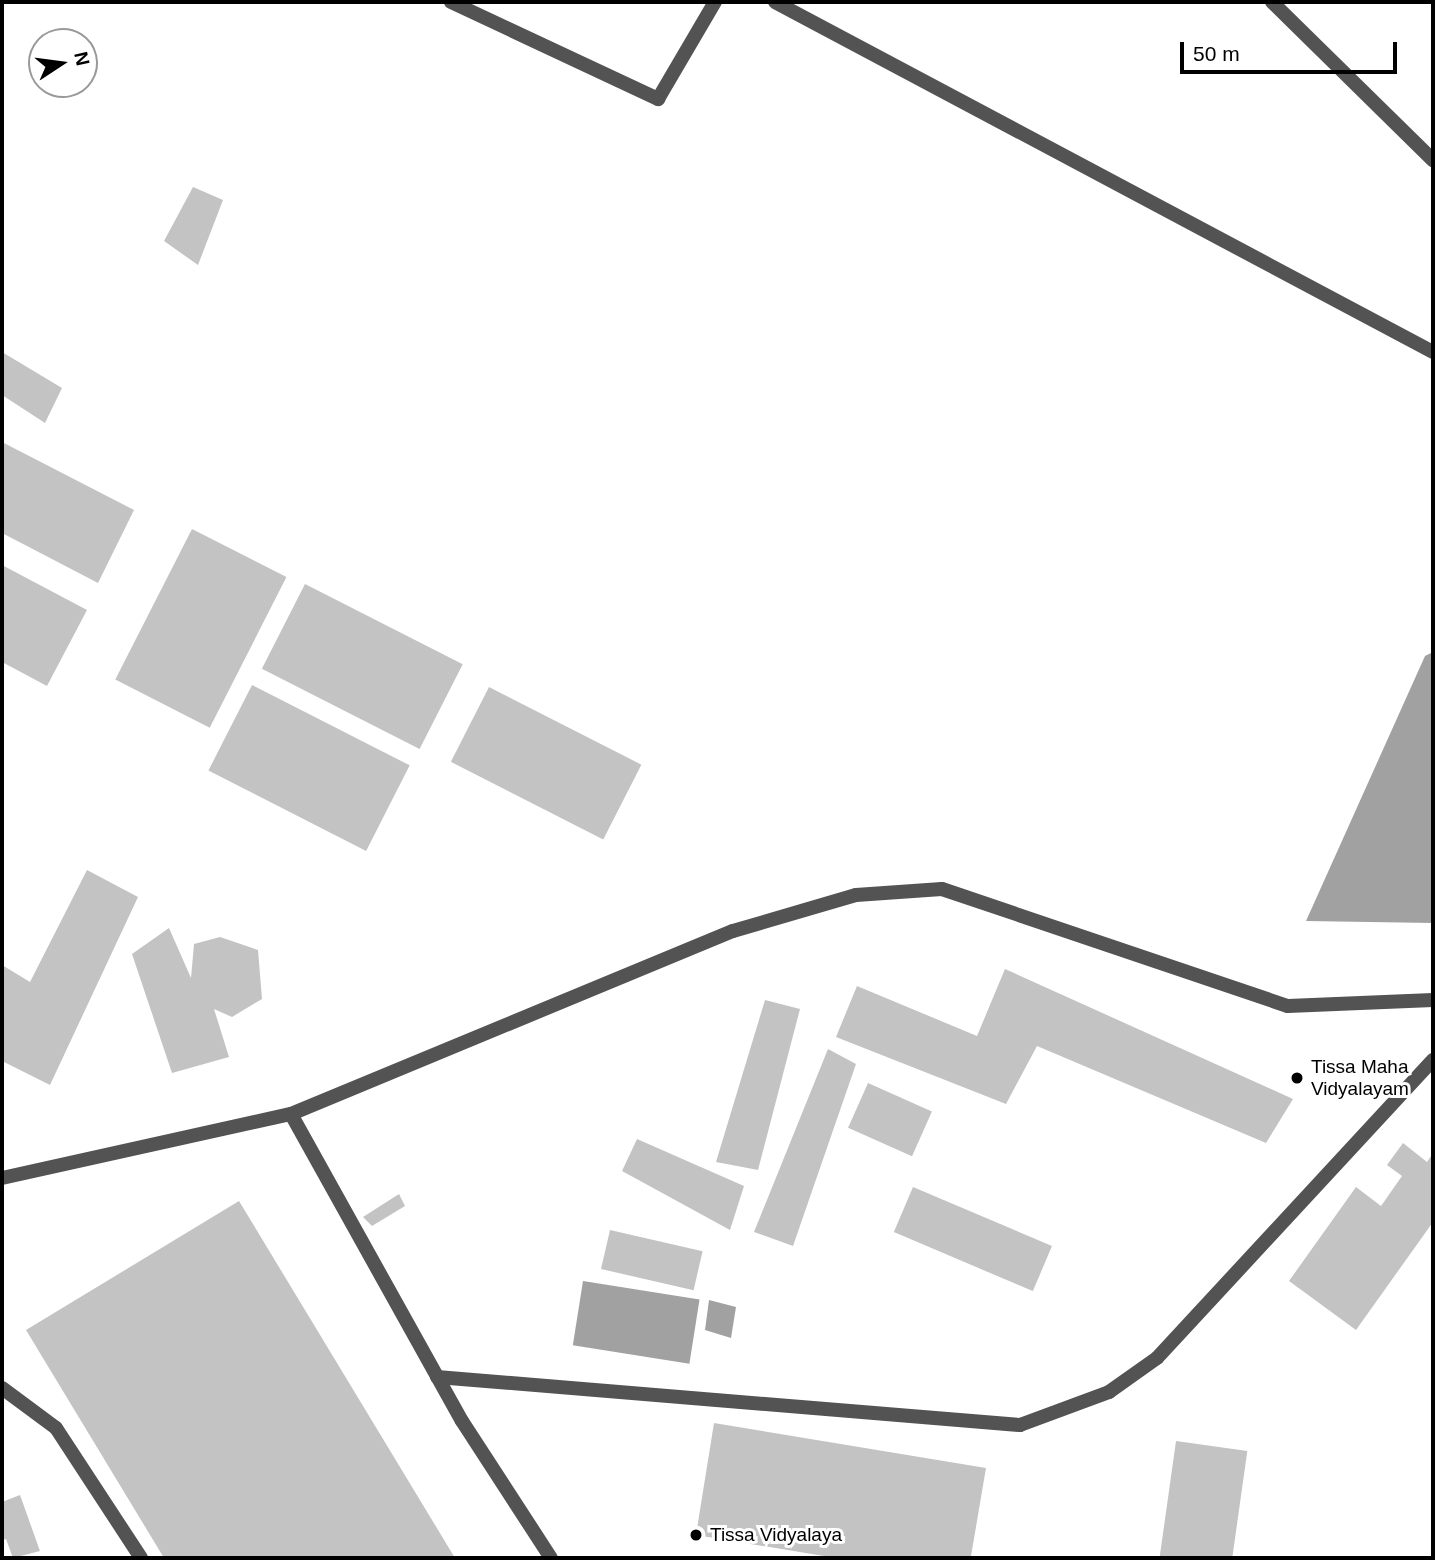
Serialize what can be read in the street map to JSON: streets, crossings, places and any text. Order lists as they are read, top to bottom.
{
  "places": ["Tissa Maha Vidyalayam", "Tissa Vidyalaya"],
  "scale_bar": "50 m",
  "north": "right"
}
